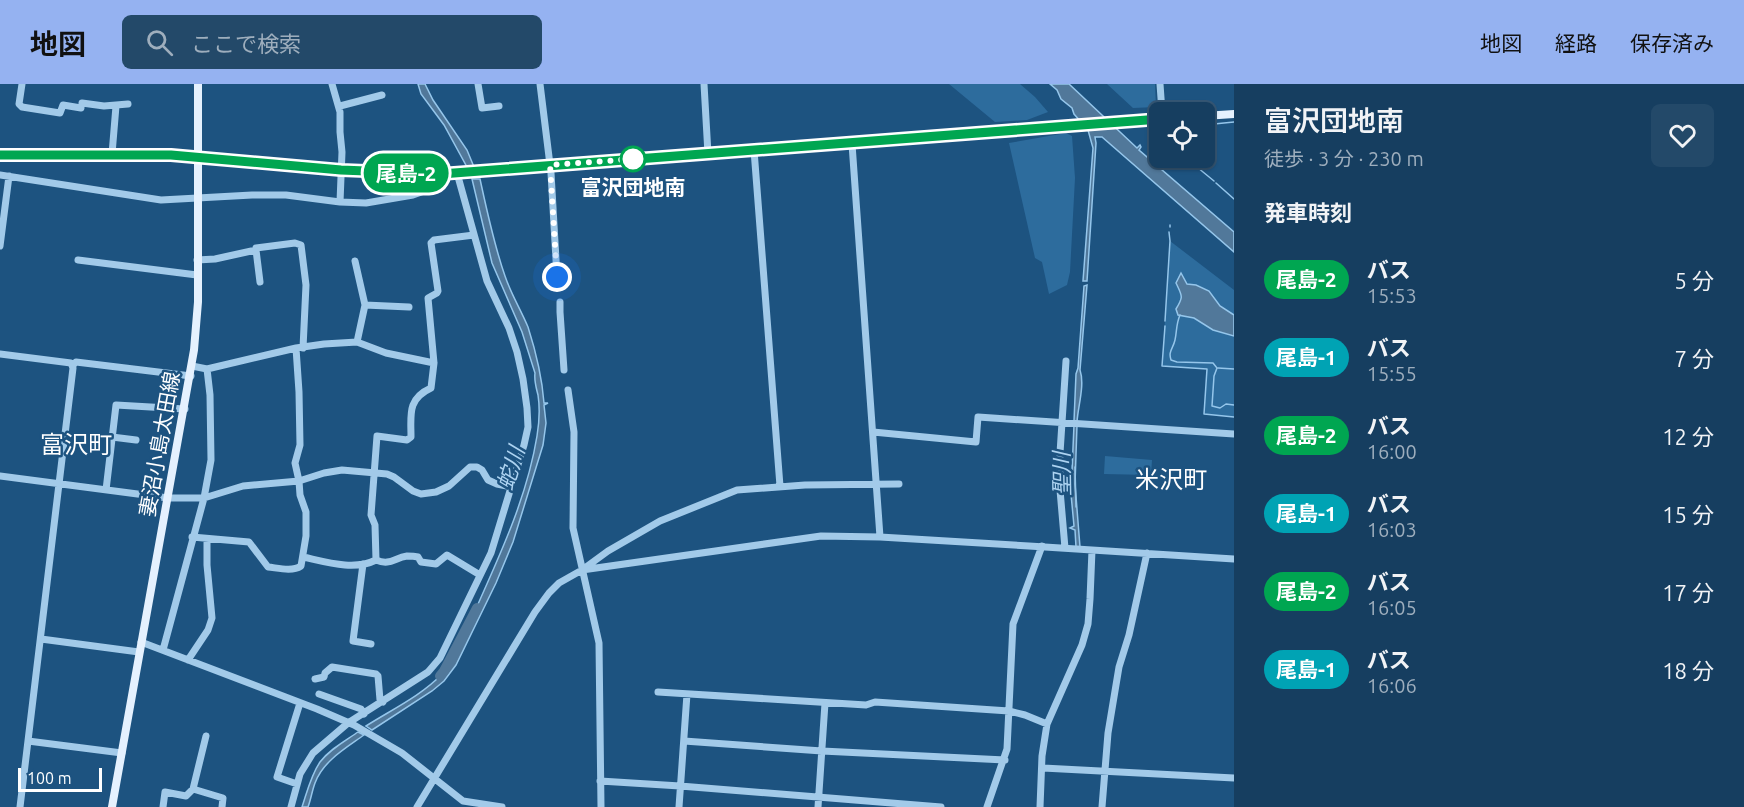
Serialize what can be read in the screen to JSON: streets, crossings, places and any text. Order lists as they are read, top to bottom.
{
  "streets": {
    "main road": ["妻沼小島太田線"]
  },
  "districts": ["富沢町", "米沢町"],
  "water": ["蛇川", "聖川"],
  "places": ["富沢団地南"],
  "lines": ["bus line 尾島-2"],
  "scale_bar": "100 m",
  "page": {
    "header": "地図",
    "search": "ここで検索",
    "nav": ["地図", "経路", "保存済み"],
    "on_map": "尾島-2",
    "heading": [
      ["富沢団地南", "徒歩 · 3 分 · 230 m"],
      "発車時刻"
    ],
    "list": [
      {
        "mark": "尾島-2",
        "name": "バス",
        "note": "15:53",
        "value": "5 分"
      },
      {
        "mark": "尾島-1",
        "name": "バス",
        "note": "15:55",
        "value": "7 分"
      },
      {
        "mark": "尾島-2",
        "name": "バス",
        "note": "16:00",
        "value": "12 分"
      },
      {
        "mark": "尾島-1",
        "name": "バス",
        "note": "16:03",
        "value": "15 分"
      },
      {
        "mark": "尾島-2",
        "name": "バス",
        "note": "16:05",
        "value": "17 分"
      },
      {
        "mark": "尾島-1",
        "name": "バス",
        "note": "16:06",
        "value": "18 分"
      }
    ],
    "scale": "100 m"
  }
}
